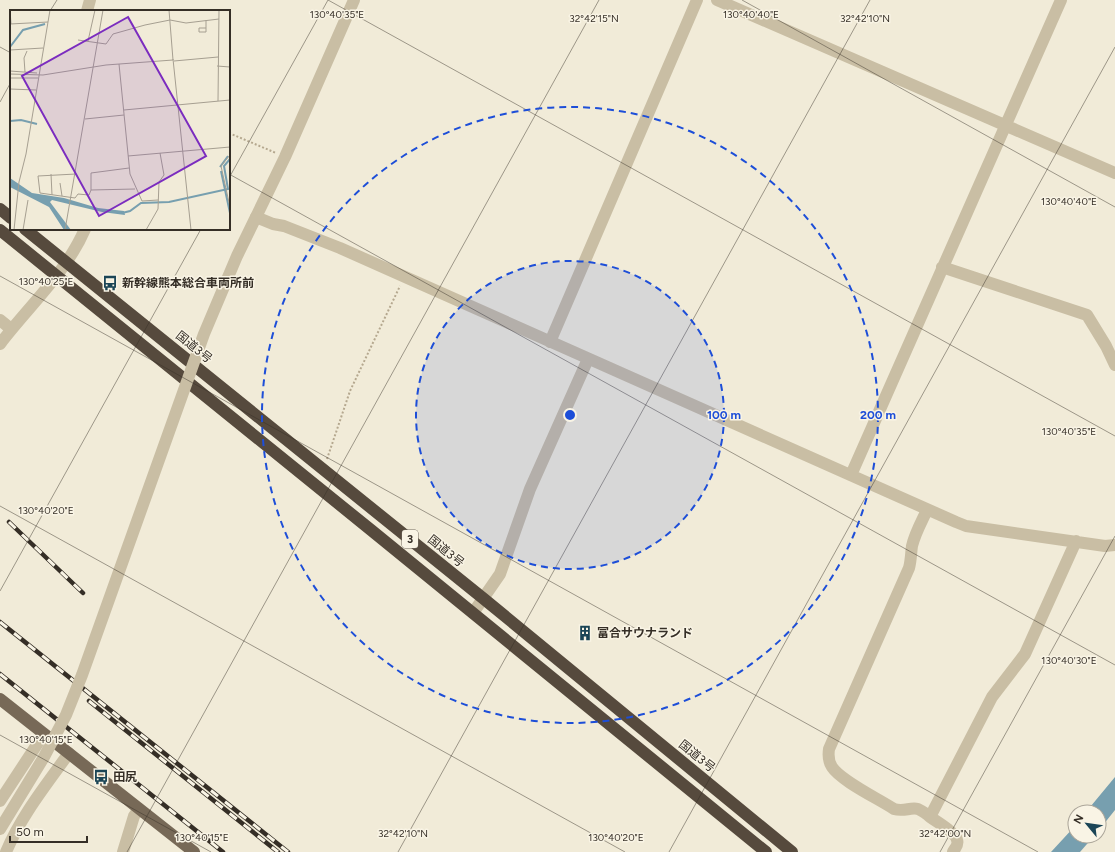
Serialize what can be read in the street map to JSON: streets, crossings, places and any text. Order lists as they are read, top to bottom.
{
  "streets": {
    "highway": ["国道3号", "3"]
  },
  "places": {
    "bus stop": ["新幹線熊本総合車両所前", "田尻"],
    "building": ["富合サウナランド"]
  },
  "scale_bar": "50 m",
  "north": "top left",
  "coordinates": [
    "130°40'35\"E",
    "130°40'40\"E",
    "32°42'15\"N",
    "32°42'10\"N",
    "130°40'25\"E",
    "130°40'20\"E",
    "130°40'30\"E",
    "130°40'15\"E",
    "32°42'00\"N"
  ],
  "rings": ["100 m", "200 m"]
}
